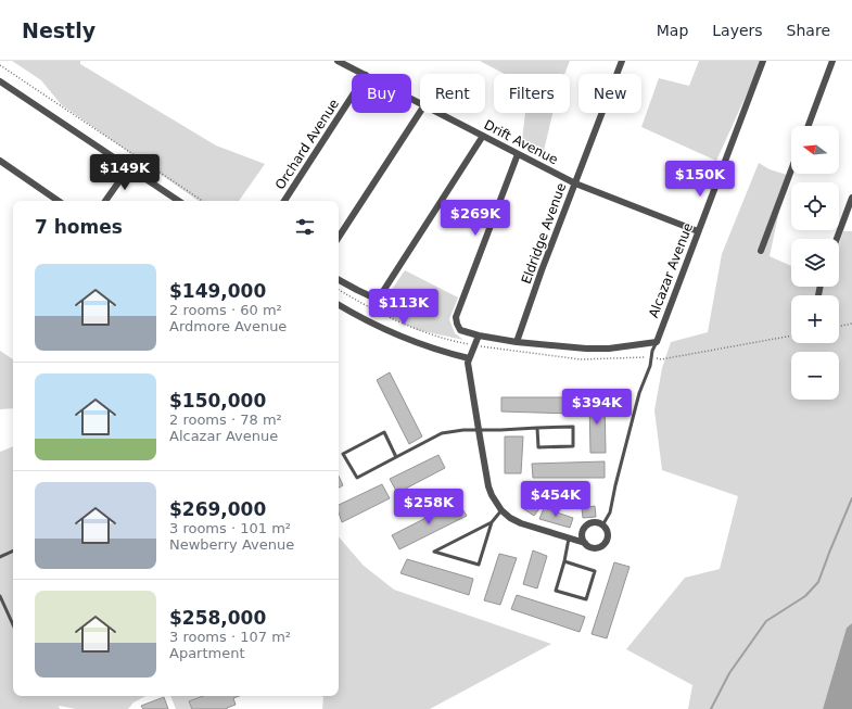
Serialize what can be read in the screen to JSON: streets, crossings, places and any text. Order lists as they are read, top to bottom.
{
  "streets": {
    "street": [
      "Drift Avenue",
      "Orchard Avenue",
      "Eldridge Avenue",
      "Alcazar Avenue"
    ]
  },
  "crossings": [
    ["Drift Avenue", "Eldridge Avenue"],
    ["Drift Avenue", "Alcazar Avenue"]
  ],
  "north": "left",
  "page": {
    "header": "Nestly",
    "nav": ["Map", "Layers", "Share"],
    "chip": [
      "Buy",
      "Rent",
      "Filters",
      "New"
    ],
    "map_buttons": ["+", "−"],
    "price": [
      "$149K",
      "$150K",
      "$269K",
      "$113K",
      "$394K",
      "$454K",
      "$258K"
    ],
    "heading": "7 homes",
    "list": [
      {
        "name": "$149,000",
        "note": "2 rooms · 60 m² · Ardmore Avenue"
      },
      {
        "name": "$150,000",
        "note": "2 rooms · 78 m² · Alcazar Avenue"
      },
      {
        "name": "$269,000",
        "note": "3 rooms · 101 m² · Newberry Avenue"
      },
      {
        "name": "$258,000",
        "note": "3 rooms · 107 m² · Apartment"
      }
    ]
  }
}
